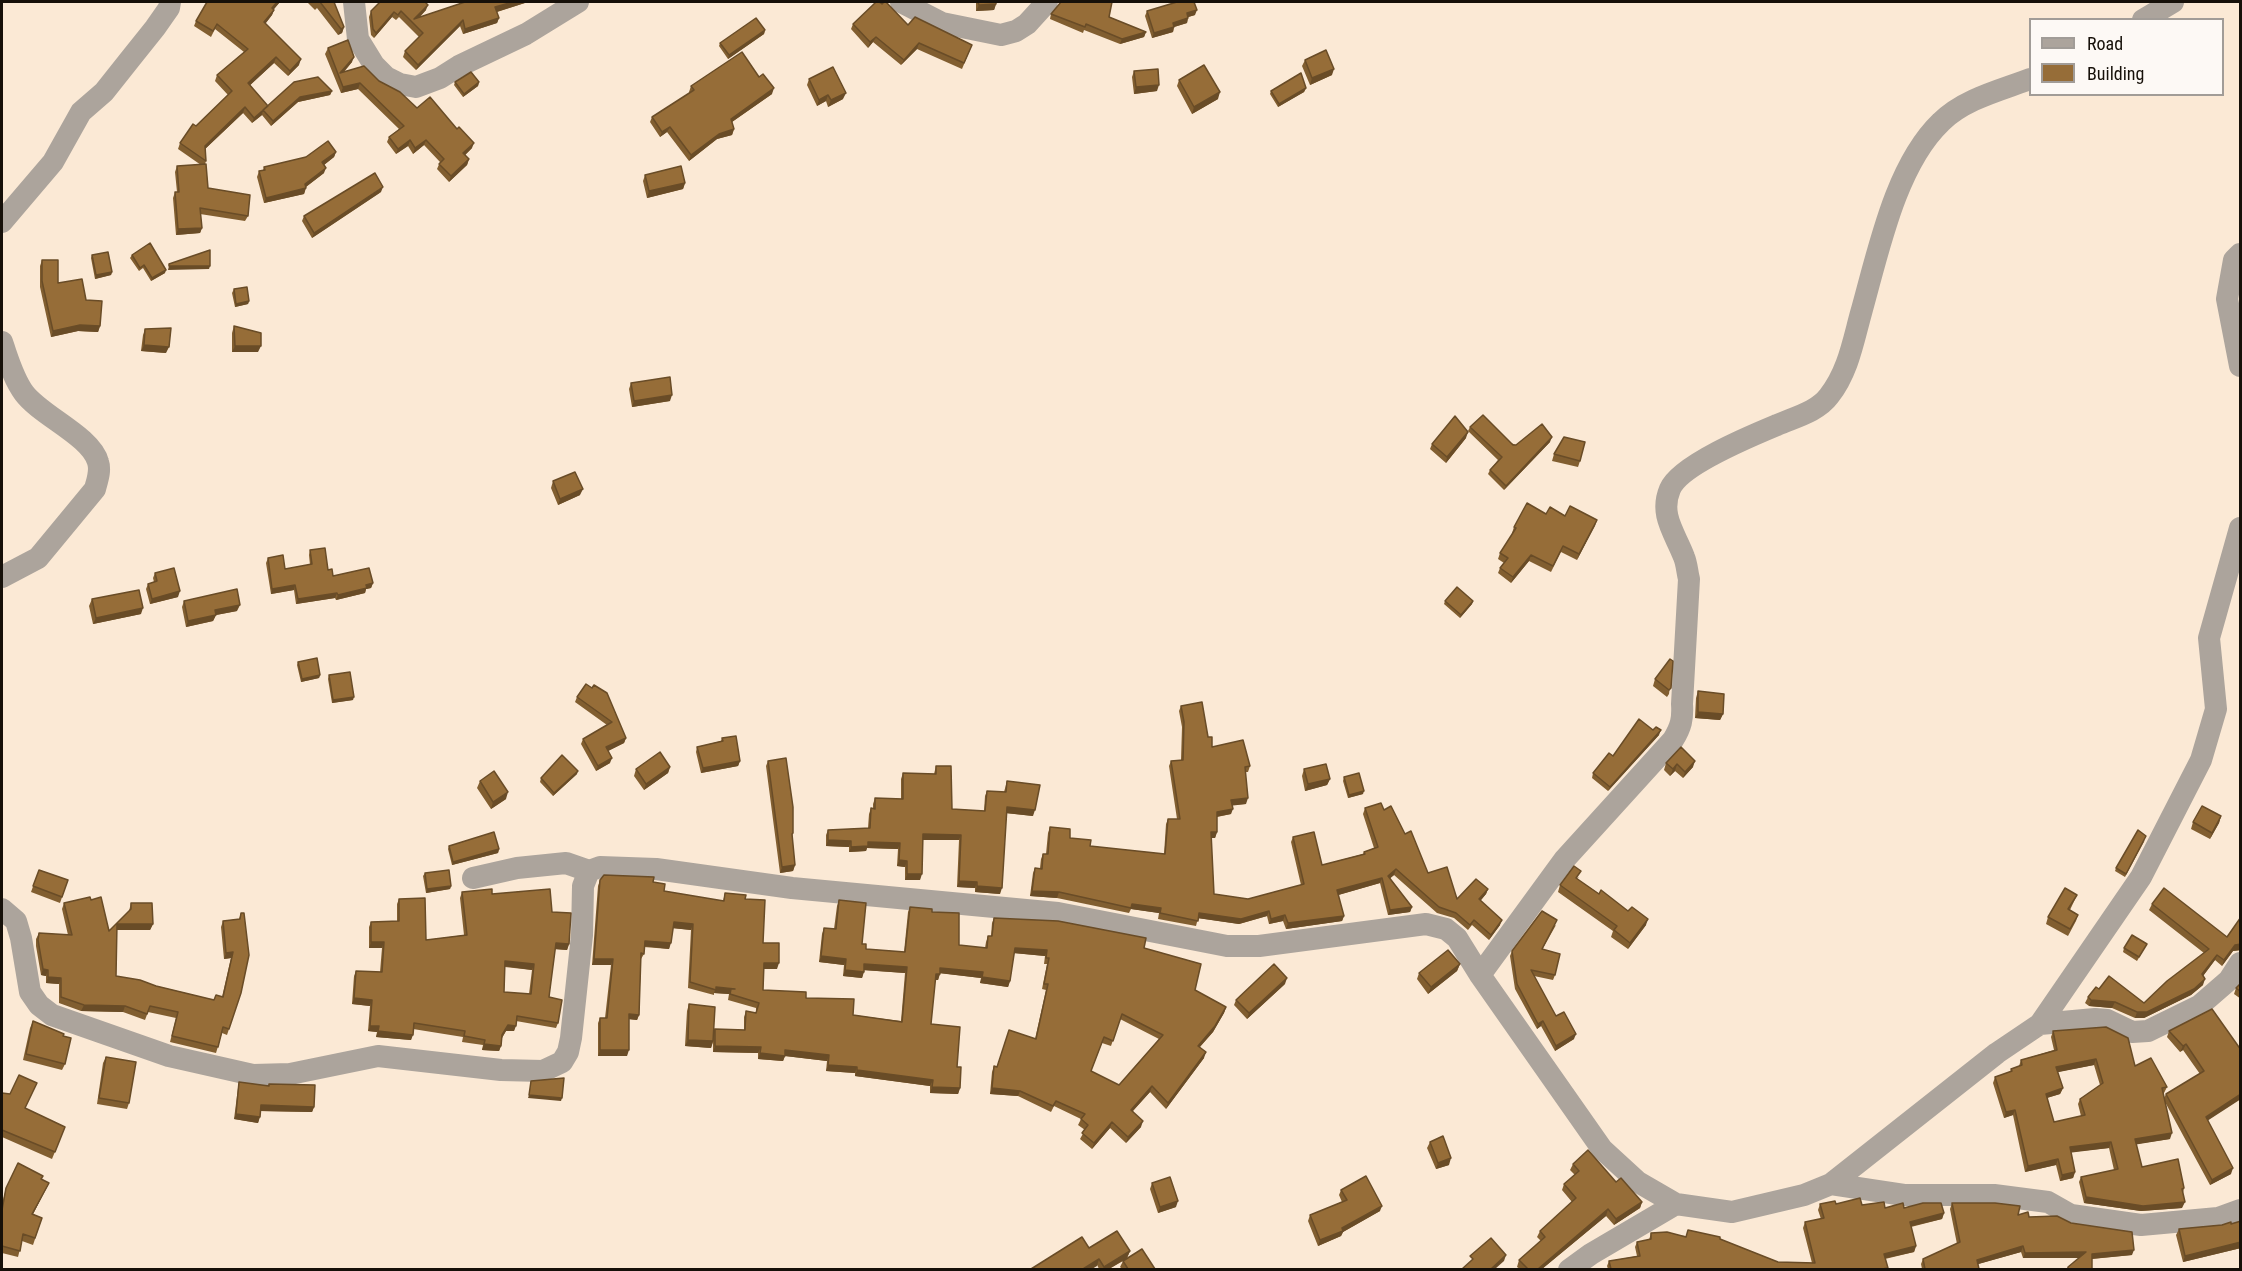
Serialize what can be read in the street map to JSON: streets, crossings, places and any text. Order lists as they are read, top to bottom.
{
  "legend": ["Road", "Building"]
}
